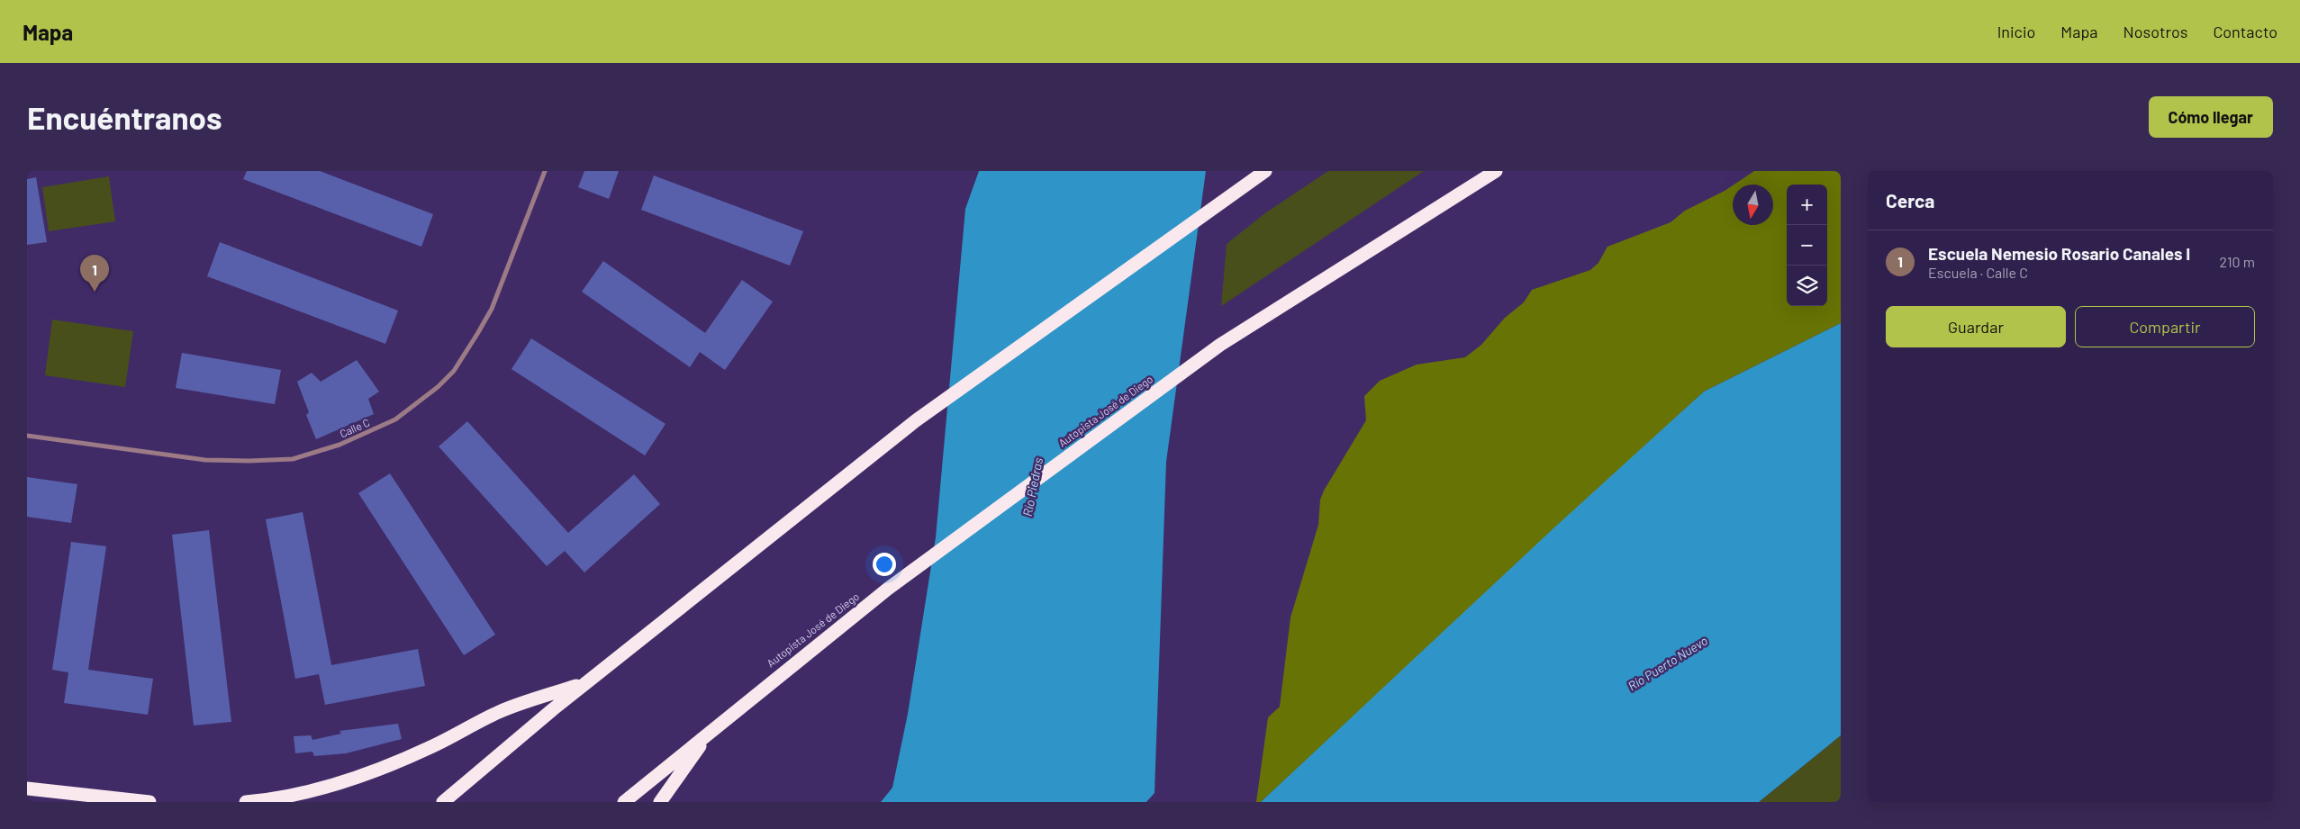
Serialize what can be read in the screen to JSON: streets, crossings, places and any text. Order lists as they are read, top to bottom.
{
  "streets": {
    "highway": ["Autopista José de Diego"],
    "street": ["Calle C"]
  },
  "water": ["Río Piedras", "Río Puerto Nuevo"],
  "north": "bottom",
  "page": {
    "header": "Mapa",
    "nav": [
      "Inicio",
      "Mapa",
      "Nosotros",
      "Contacto"
    ],
    "buttons": [
      "Cómo llegar",
      ["Guardar", "Compartir"]
    ],
    "title": "Encuéntranos",
    "heading": "Cerca",
    "map_buttons": ["+", "−"],
    "list": [
      {
        "mark": "1",
        "name": "Escuela Nemesio Rosario Canales I",
        "note": "Escuela · Calle C",
        "value": "210 m"
      }
    ],
    "pins": "1"
  }
}
